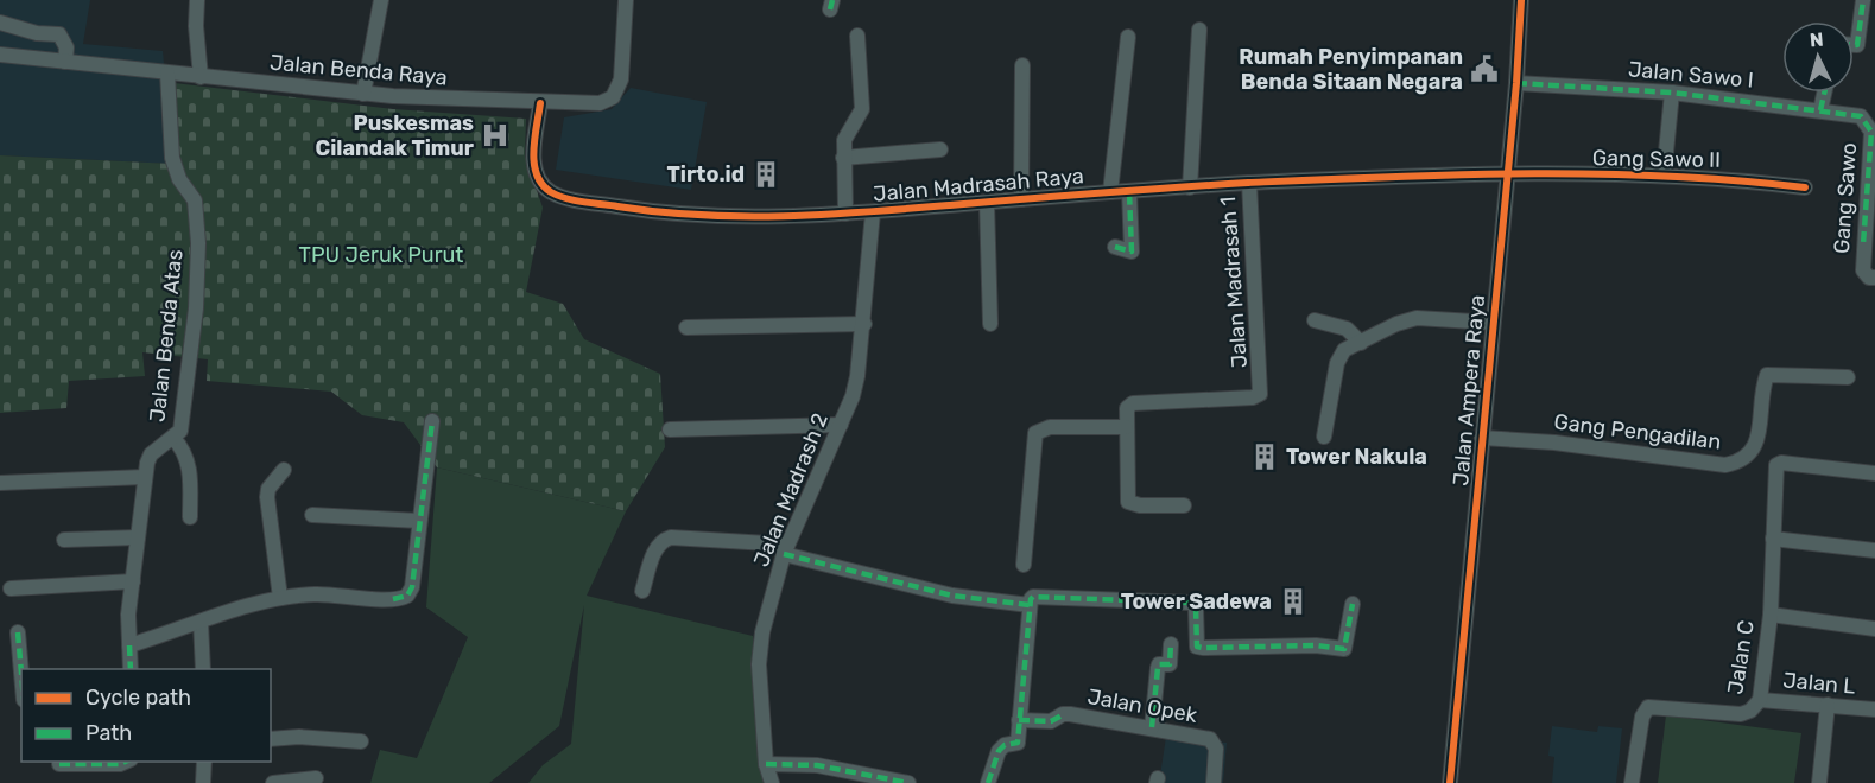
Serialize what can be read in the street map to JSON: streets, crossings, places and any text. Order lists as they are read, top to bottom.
{
  "streets": {
    "street": [
      "Jalan Benda Raya",
      "Jalan Sawo I",
      "Gang Sawo II",
      "Jalan Madrasah Raya",
      "Gang Sawo",
      "Jalan Madrasah 1",
      "Jalan Benda Atas",
      "Jalan Ampera Raya",
      "Gang Pengadilan",
      "Jalan Madrash 2",
      "Jalan C",
      "Jalan L",
      "Jalan Opek"
    ]
  },
  "crossings": [
    ["Jalan Benda Raya", "Jalan Madrasah Raya"],
    ["Jalan Benda Raya", "Jalan Benda Atas"],
    ["Jalan Sawo I", "Gang Sawo"],
    ["Jalan Sawo I", "Jalan Ampera Raya"],
    ["Gang Sawo II", "Jalan Madrasah Raya"],
    ["Gang Sawo II", "Jalan Ampera Raya"],
    ["Jalan Madrasah Raya", "Jalan Madrasah 1"],
    ["Jalan Madrasah Raya", "Jalan Ampera Raya"],
    ["Jalan Madrasah Raya", "Jalan Madrash 2"],
    ["Jalan Ampera Raya", "Gang Pengadilan"],
    ["Jalan C", "Jalan L"]
  ],
  "parks": ["TPU Jeruk Purut"],
  "places": {
    "public building": ["Rumah Penyimpanan Benda Sitaan Negara"],
    "hospital": ["Puskesmas Cilandak Timur"],
    "building": ["Tirto.id", "Tower Nakula", "Tower Sadewa"]
  },
  "legend": ["Cycle path", "Path"],
  "north": "top"
}
